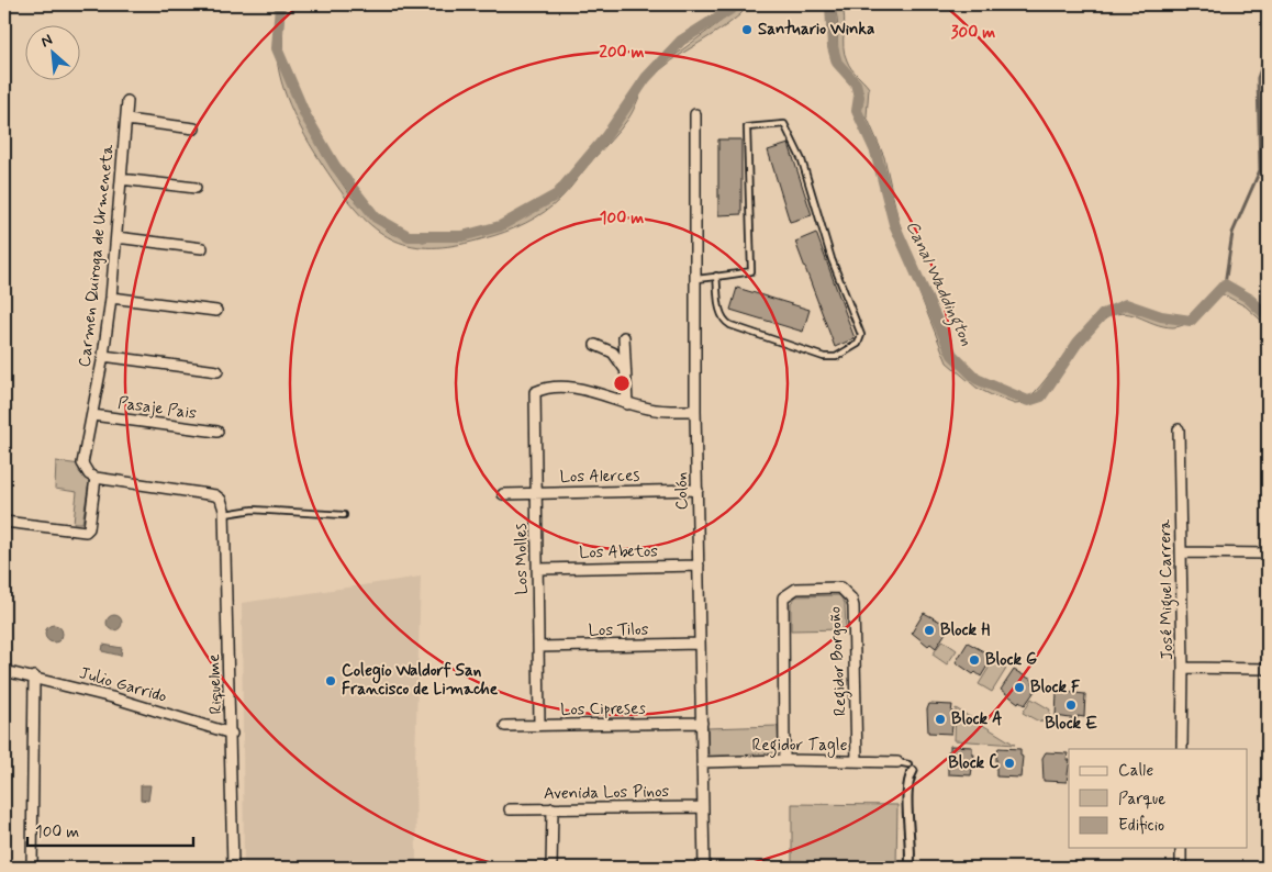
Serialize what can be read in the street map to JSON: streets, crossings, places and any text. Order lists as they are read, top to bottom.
{
  "streets": {
    "street": [
      "Carmen Quiroga de Urmeneta",
      "Pasaje Pais",
      "Los Alerces",
      "Colón",
      "Los Abetos",
      "Los Molles",
      "José Miguel Carrera",
      "Los Tilos",
      "Regidor Borgoño",
      "Riquelme",
      "Julio Garrido",
      "Los Cipreses",
      "Regidor Tagle",
      "Avenida Los Pinos"
    ]
  },
  "crossings": [
    ["Carmen Quiroga de Urmeneta", "Pasaje Pais"],
    ["Carmen Quiroga de Urmeneta", "Riquelme"],
    ["Los Alerces", "Colón"],
    ["Los Alerces", "Los Molles"],
    ["Colón", "Los Abetos"],
    ["Colón", "Los Tilos"],
    ["Colón", "Los Cipreses"],
    ["Colón", "Regidor Tagle"],
    ["Colón", "Avenida Los Pinos"],
    ["Los Abetos", "Los Molles"],
    ["Los Molles", "Los Tilos"],
    ["Los Molles", "Los Cipreses"],
    ["Regidor Borgoño", "Regidor Tagle"],
    ["Riquelme", "Julio Garrido"]
  ],
  "water": ["Canal Waddington"],
  "places": [
    "Santuario Winka",
    "Block H",
    "Block G",
    "Colegio Waldorf San Francisco de Limache",
    "Block F",
    "Block E",
    "Block A",
    "Block C"
  ],
  "legend": ["Calle", "Parque", "Edificio"],
  "scale_bar": "100 m",
  "north": "top left",
  "rings": ["300 m", "200 m", "100 m"]
}
